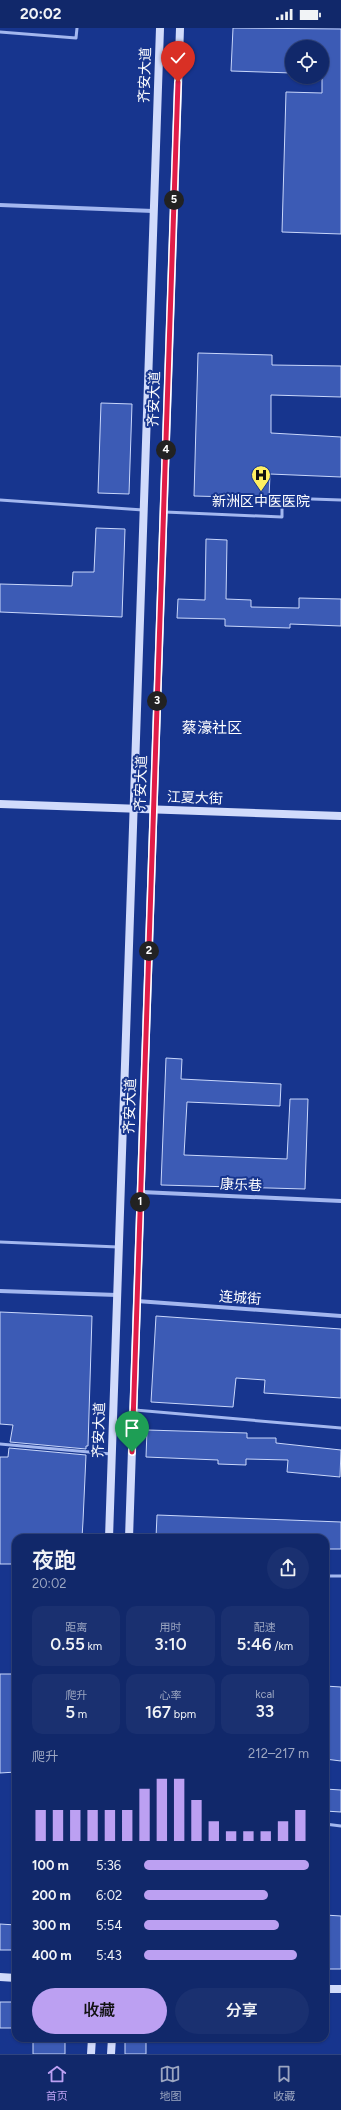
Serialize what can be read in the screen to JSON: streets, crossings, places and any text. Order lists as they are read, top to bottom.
{
  "streets": {
    "main road": ["齐安大道", "江夏大街"],
    "street": ["康乐巷", "连城街"]
  },
  "crossings": [
    ["齐安大道", "江夏大街"],
    ["齐安大道", "康乐巷"],
    ["齐安大道", "连城街"]
  ],
  "districts": ["蔡濠社区"],
  "places": {
    "hospital": ["新洲区中医医院"]
  },
  "page": {
    "status": "20:02",
    "pins": [
      "5",
      "4",
      "3",
      "2",
      "1"
    ],
    "heading": ["夜跑", "20:02"],
    "stats": [
      ["距离", "0.55 km"],
      ["用时", "3:10"],
      ["配速", "5:46 /km"],
      ["爬升", "5 m"],
      ["心率", "167 bpm"],
      ["kcal", "33"]
    ],
    "chart": ["爬升", "212–217 m"],
    "list": [
      {
        "name": "100 m",
        "note": "5:36"
      },
      {
        "name": "200 m",
        "note": "6:02"
      },
      {
        "name": "300 m",
        "note": "5:54"
      },
      {
        "name": "400 m",
        "note": "5:43"
      }
    ],
    "buttons": ["收藏", "分享"],
    "tabs": ["首页", "地图", "收藏"]
  }
}
